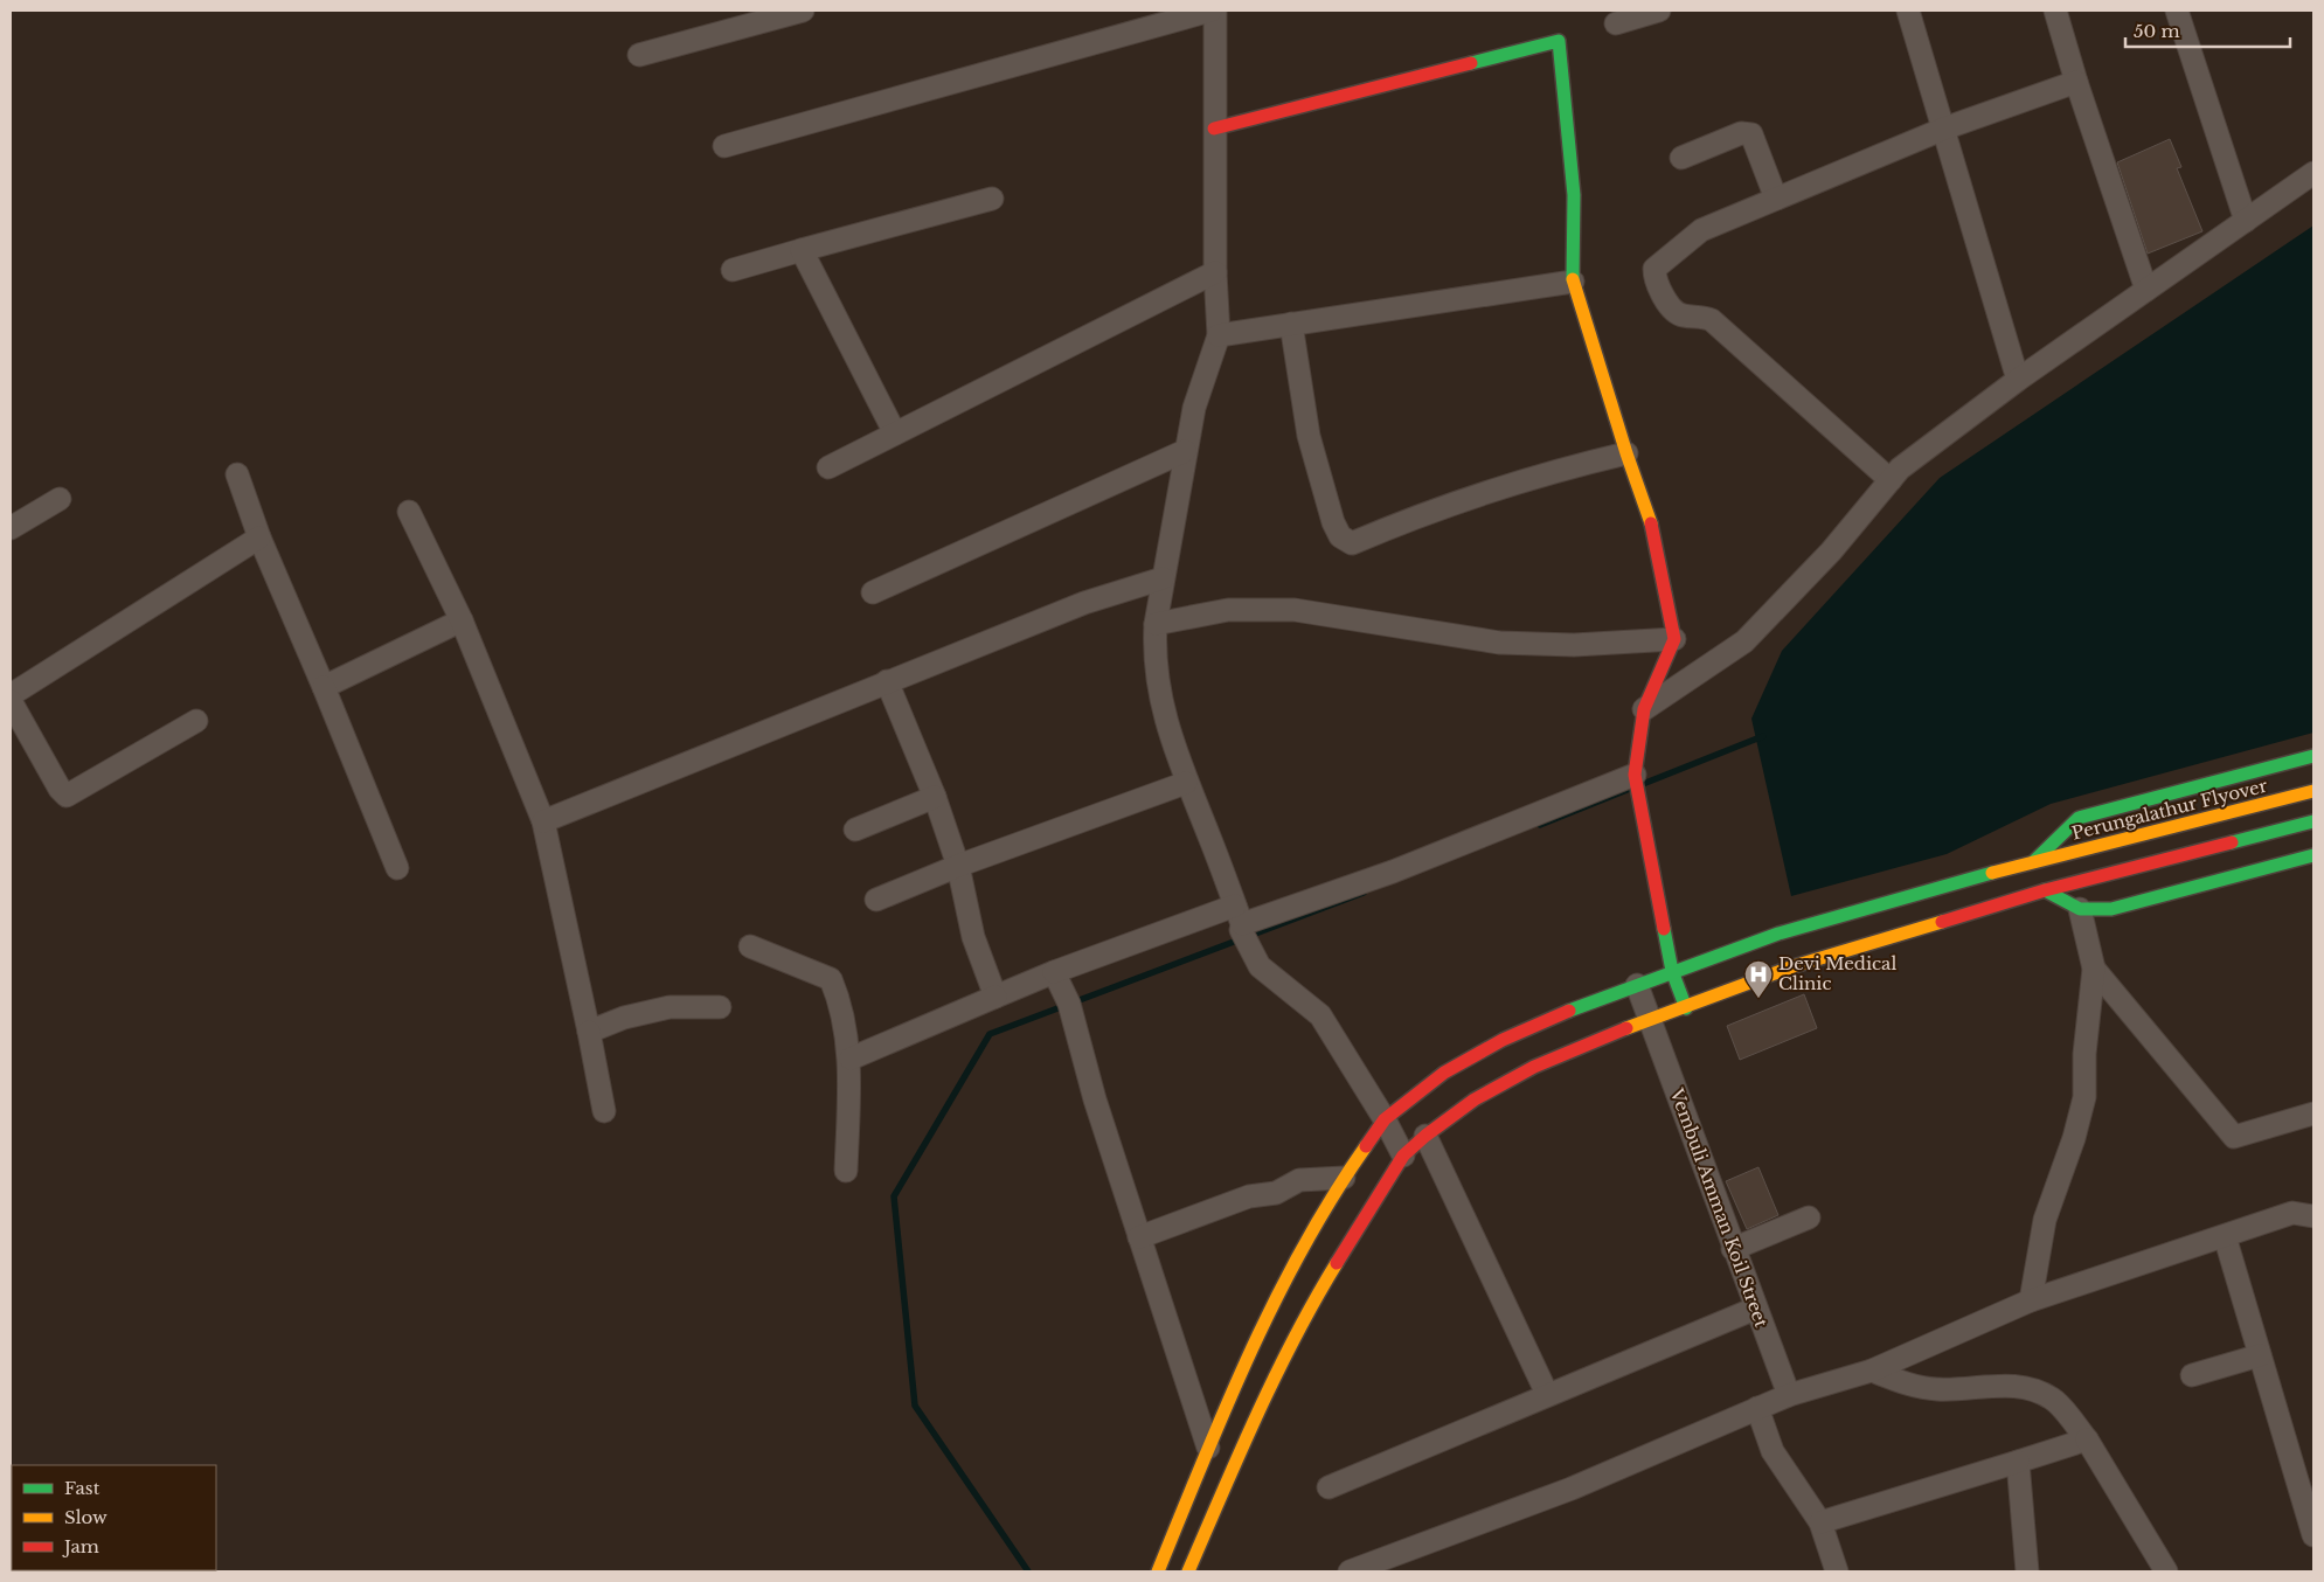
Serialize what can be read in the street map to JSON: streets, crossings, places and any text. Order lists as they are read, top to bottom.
{
  "streets": {
    "main road": ["Perungalathur Flyover"],
    "street": ["Vembuli Amman Koil Street"]
  },
  "crossings": [
    ["Perungalathur Flyover", "Vembuli Amman Koil Street"]
  ],
  "places": {
    "hospital": ["Devi Medical Clinic"]
  },
  "legend": ["Fast", "Slow", "Jam"],
  "scale_bar": "50 m"
}
